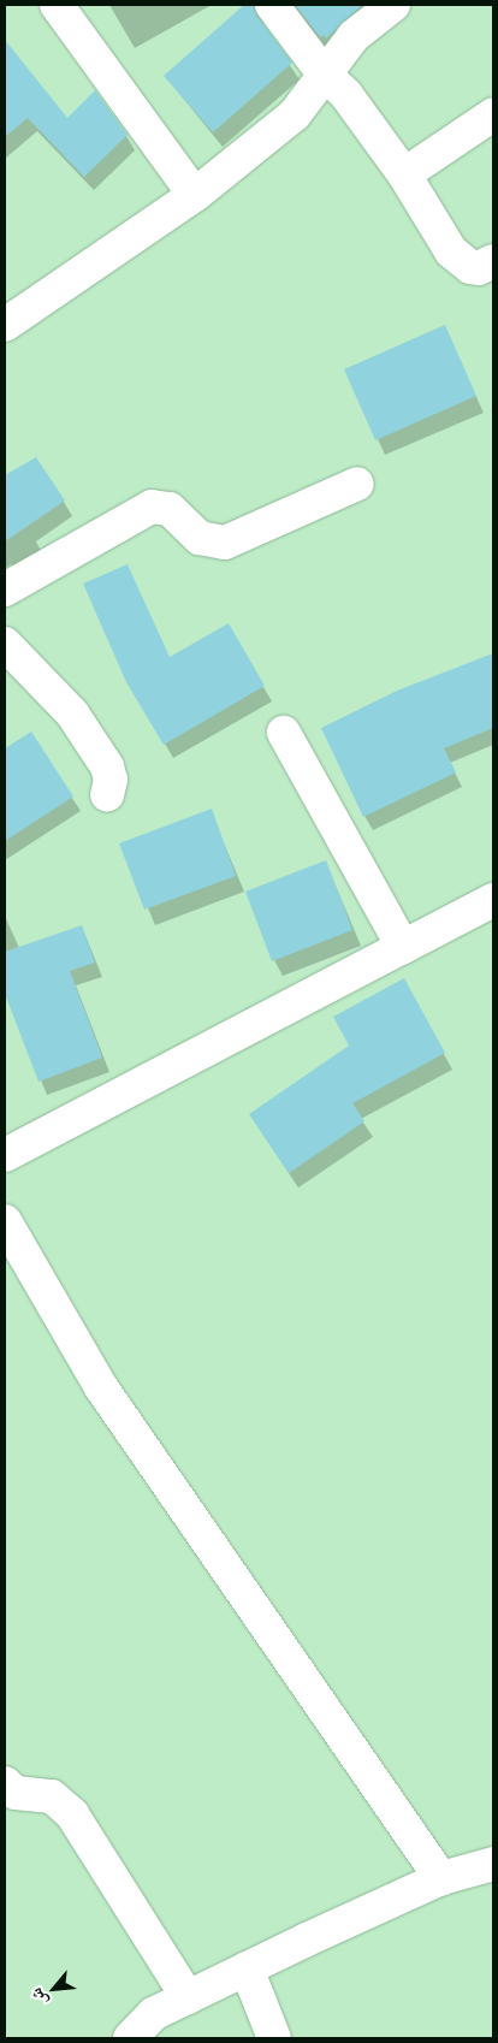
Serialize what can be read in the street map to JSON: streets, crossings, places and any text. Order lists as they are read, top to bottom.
{
  "north": "bottom left"
}
